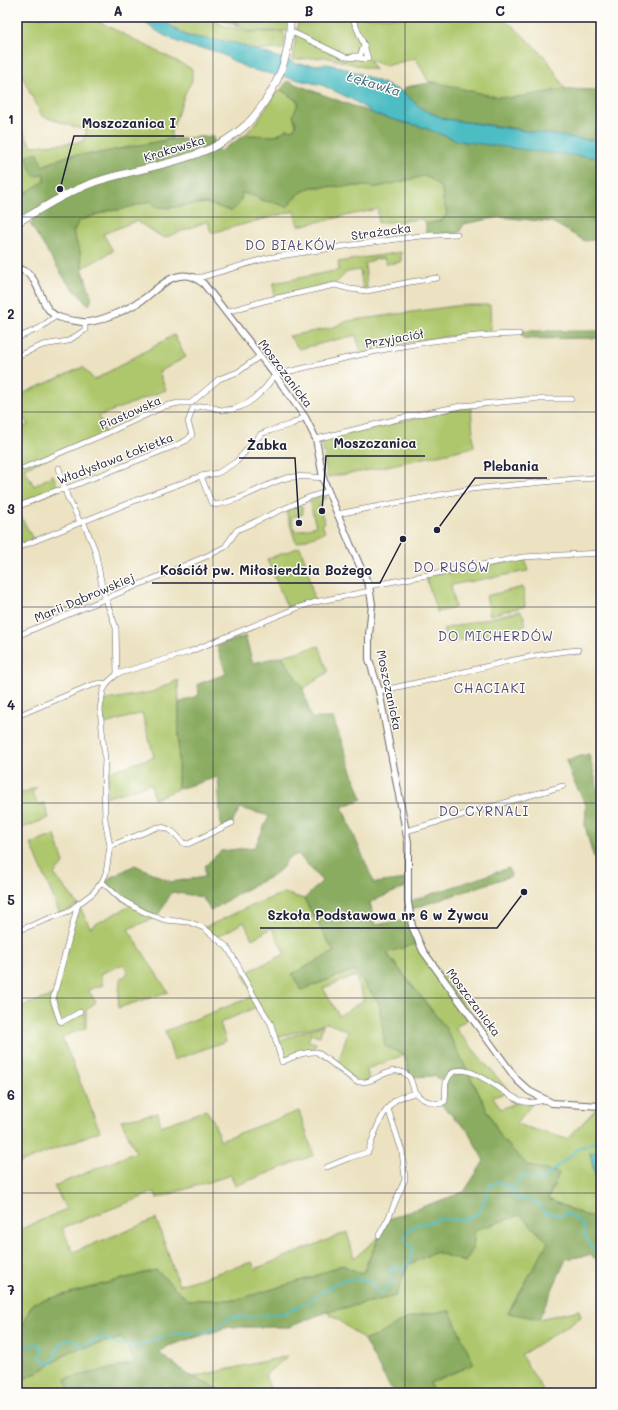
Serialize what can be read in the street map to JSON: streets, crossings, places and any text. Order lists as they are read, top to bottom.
{
  "streets": {
    "main road": ["Krakowska"],
    "street": [
      "Strażacka",
      "Przyjaciół",
      "Moszczanicka",
      "Piastowska",
      "Władysława Łokietka",
      "Marii Dąbrowskiej"
    ]
  },
  "crossings": [
    ["Strażacka", "Moszczanicka"],
    ["Przyjaciół", "Moszczanicka"],
    ["Moszczanicka", "Marii Dąbrowskiej"],
    ["Piastowska", "Władysława Łokietka"]
  ],
  "districts": [
    "DO BIAŁKÓW",
    "DO RUSÓW",
    "DO MICHERDÓW",
    "CHACIAKI",
    "DO CYRNALI"
  ],
  "water": ["Łękawka"],
  "places": [
    "Moszczanica I",
    "Moszczanica",
    "Żabka",
    "Plebania",
    "Kościół pw. Miłosierdzia Bożego",
    "Szkoła Podstawowa nr 6 w Żywcu"
  ],
  "grid": {
    "columns": ["A", "B", "C"],
    "rows": [
      "1",
      "2",
      "3",
      "4",
      "5",
      "6",
      "7"
    ]
  }
}
